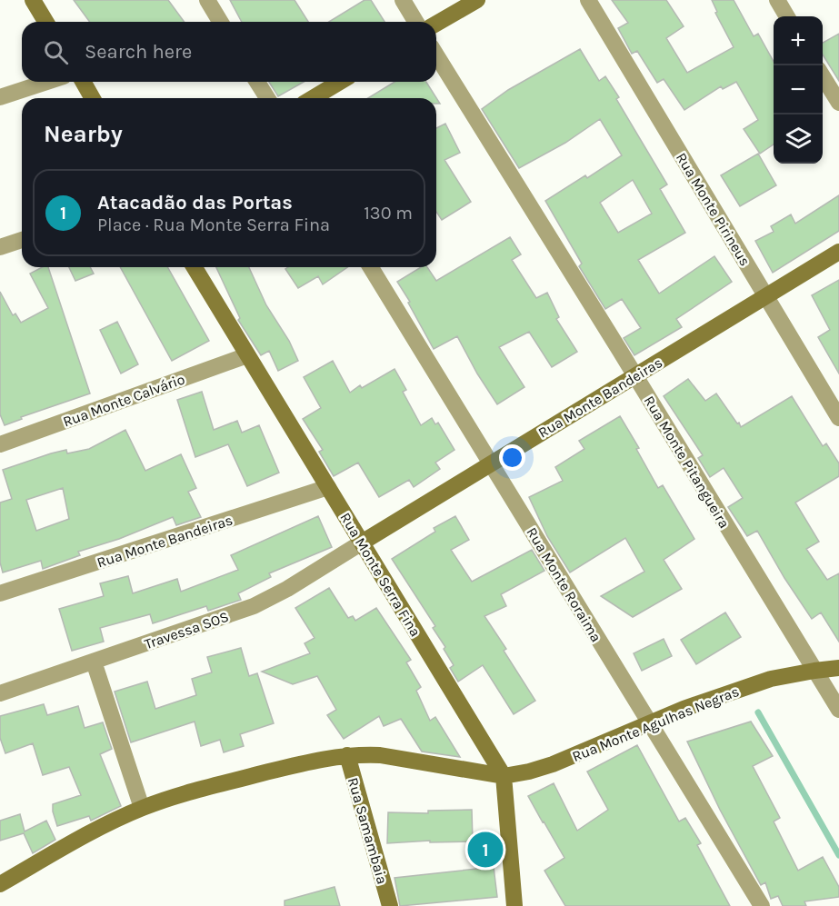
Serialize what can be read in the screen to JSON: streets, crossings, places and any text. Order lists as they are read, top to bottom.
{
  "streets": {
    "main road": [
      "Rua Monte Bandeiras",
      "Rua Monte Serra Fina",
      "Rua Monte Agulhas Negras",
      "Rua Samambaia"
    ],
    "street": [
      "Rua Monte Pirineus",
      "Rua Monte Calvário",
      "Rua Monte Pitangueira",
      "Rua Monte Roraima",
      "Travessa SOS"
    ]
  },
  "crossings": [
    ["Rua Monte Pirineus", "Rua Monte Bandeiras"],
    ["Rua Monte Bandeiras", "Rua Monte Pitangueira"],
    ["Rua Monte Bandeiras", "Rua Monte Serra Fina"],
    ["Rua Monte Bandeiras", "Rua Monte Roraima"],
    ["Rua Monte Bandeiras", "Travessa SOS"],
    ["Rua Monte Calvário", "Rua Monte Serra Fina"],
    ["Rua Monte Pitangueira", "Rua Monte Agulhas Negras"],
    ["Rua Monte Serra Fina", "Travessa SOS"],
    ["Rua Monte Serra Fina", "Rua Monte Agulhas Negras"],
    ["Rua Monte Roraima", "Rua Monte Agulhas Negras"]
  ],
  "page": {
    "map_buttons": ["+", "−"],
    "search": "Search here",
    "heading": "Nearby",
    "list": [
      {
        "mark": "1",
        "name": "Atacadão das Portas",
        "note": "Place · Rua Monte Serra Fina",
        "value": "130 m"
      }
    ],
    "pins": "1"
  }
}
